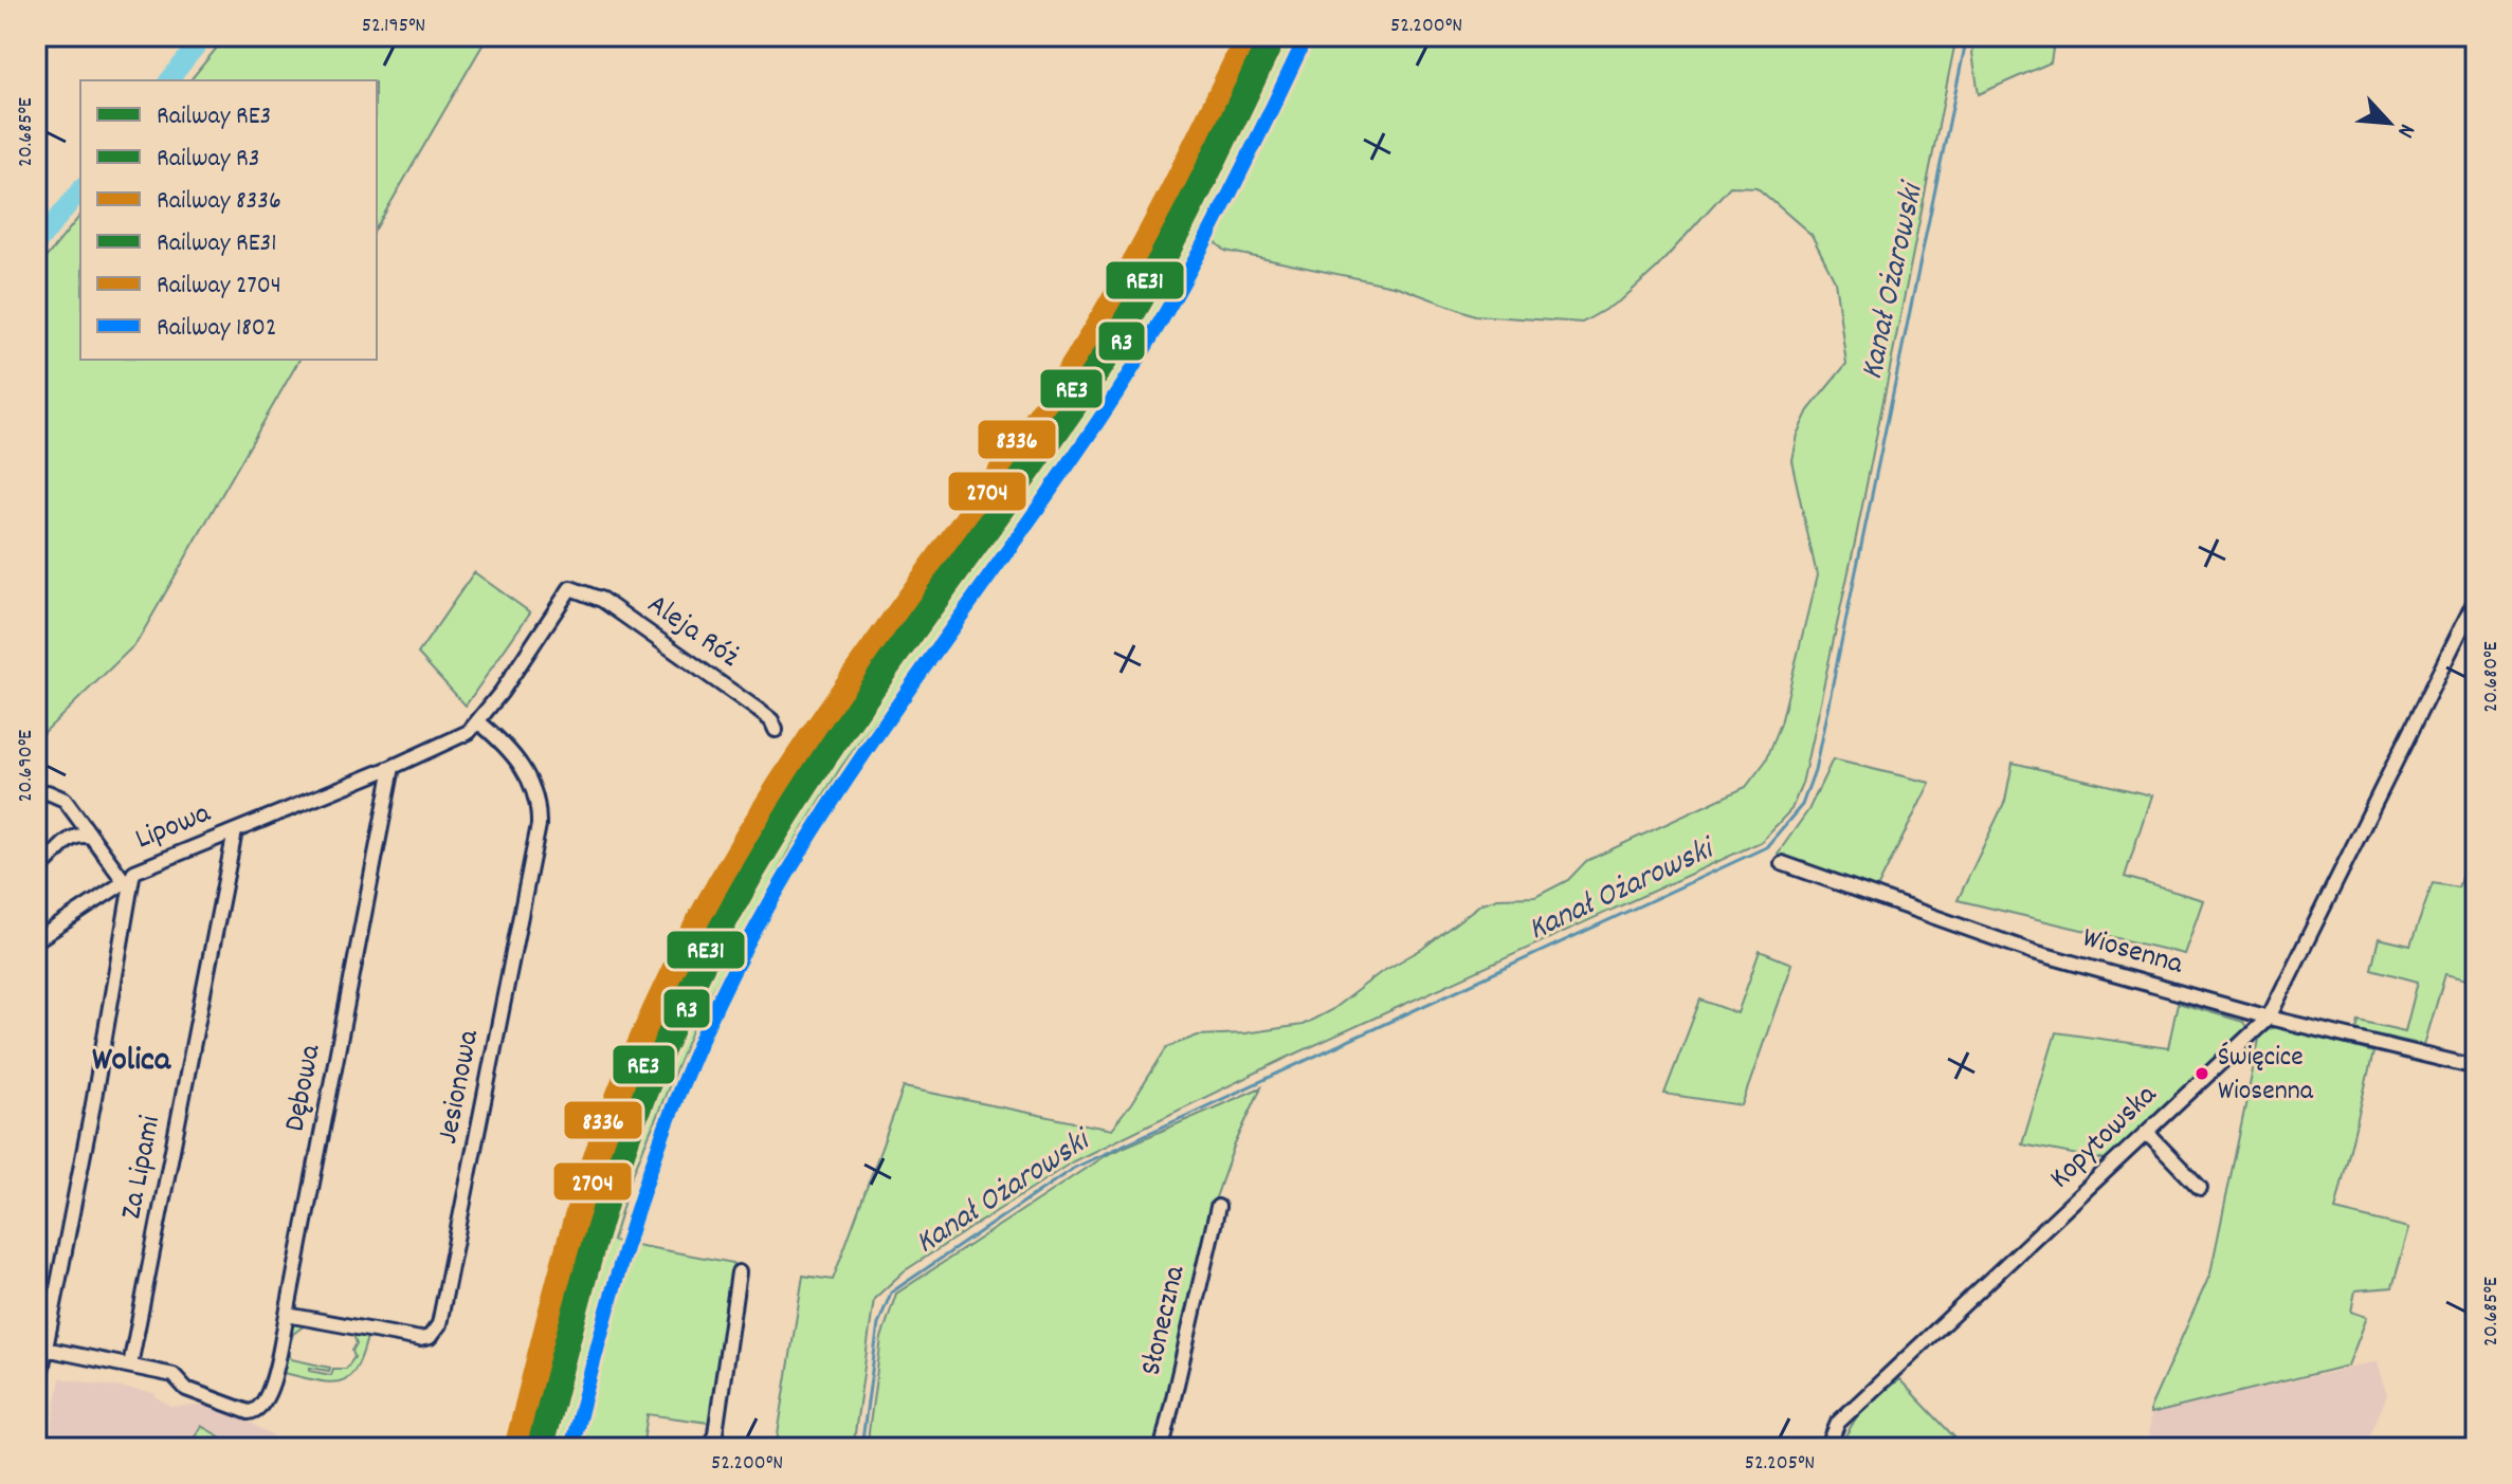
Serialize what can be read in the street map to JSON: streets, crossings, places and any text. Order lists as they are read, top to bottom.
{
  "streets": {
    "street": [
      "Aleja Róż",
      "Lipowa",
      "Wiosenna",
      "Jesionowa",
      "Dębowa",
      "Kopytowska",
      "Za Lipami",
      "Słoneczna"
    ]
  },
  "crossings": [
    ["Aleja Róż", "Lipowa"],
    ["Lipowa", "Jesionowa"],
    ["Lipowa", "Dębowa"],
    ["Lipowa", "Za Lipami"],
    ["Wiosenna", "Kopytowska"],
    ["Jesionowa", "Dębowa"],
    ["Dębowa", "Za Lipami"]
  ],
  "districts": ["Wolica"],
  "water": ["Kanał Ożarowski"],
  "places": ["Święcice Wiosenna"],
  "lines": [
    "rail line RE3",
    "rail line 8336",
    "rail line RE31",
    "rail line 2704",
    "rail line R3",
    "rail line 1802"
  ],
  "legend": [
    "Railway RE3",
    "Railway R3",
    "Railway 8336",
    "Railway RE31",
    "Railway 2704",
    "Railway 1802"
  ],
  "north": "bottom right",
  "coordinates": [
    "52.195°N",
    "52.200°N",
    "20.685°E",
    "20.680°E",
    "20.690°E",
    "52.205°N"
  ]
}
